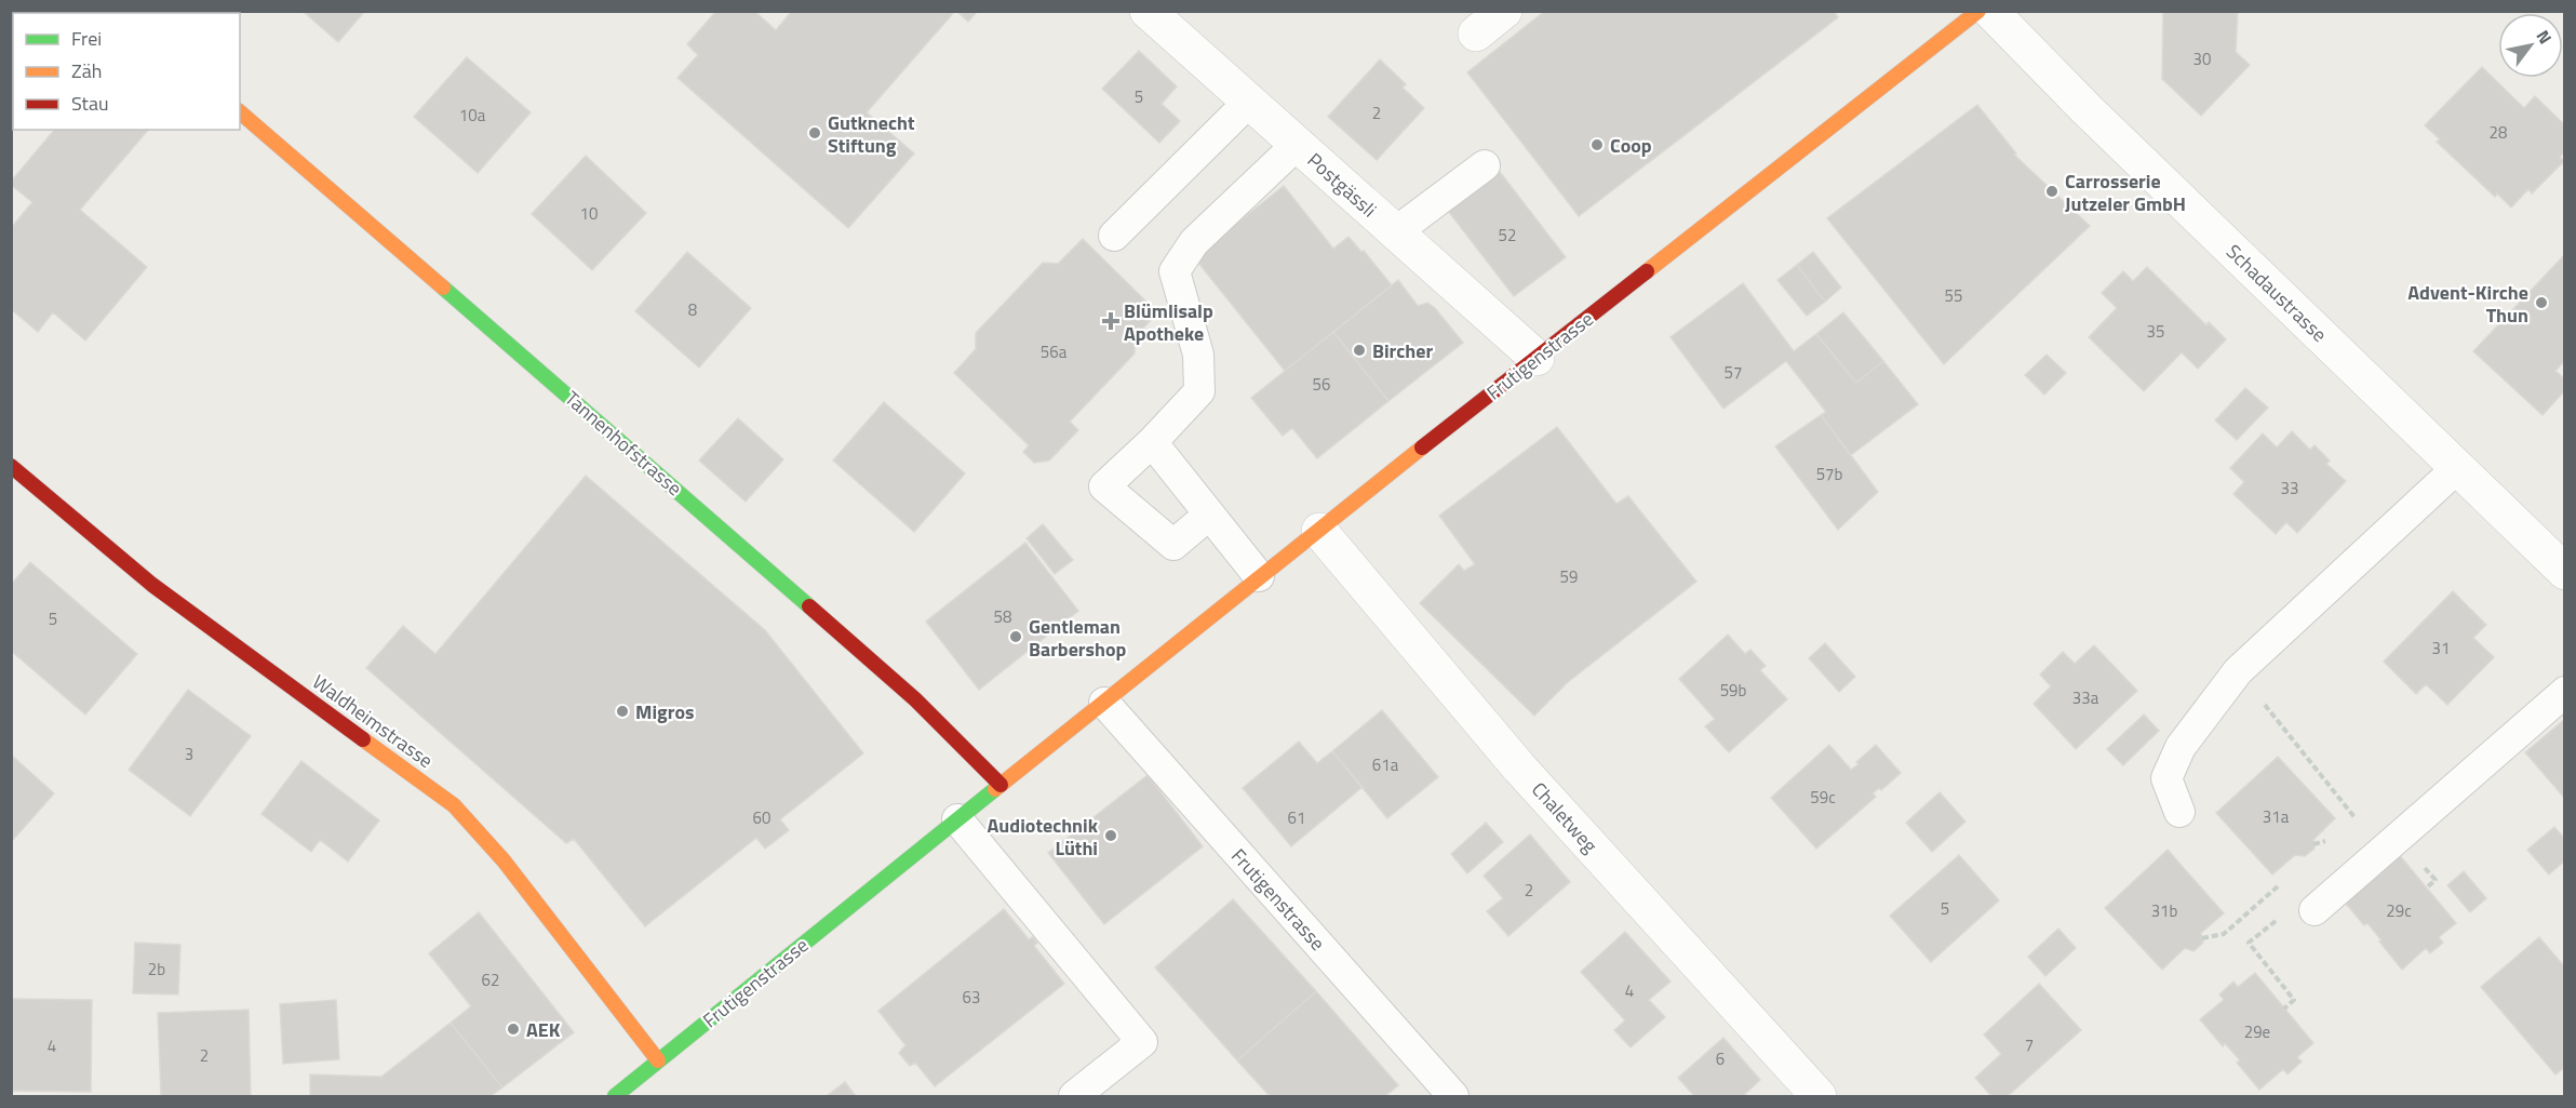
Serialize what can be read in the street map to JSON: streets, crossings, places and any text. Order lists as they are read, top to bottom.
{
  "streets": {
    "street": [
      "Postgässli",
      "Schadaustrasse",
      "Frutigenstrasse",
      "Tannenhofstrasse",
      "Waldheimstrasse",
      "Chaletweg"
    ]
  },
  "crossings": [
    ["Postgässli", "Frutigenstrasse"],
    ["Frutigenstrasse", "Tannenhofstrasse"],
    ["Frutigenstrasse", "Waldheimstrasse"],
    ["Frutigenstrasse", "Chaletweg"]
  ],
  "places": {
    "other": [
      "Gutknecht Stiftung",
      "Coop",
      "Carrosserie Jutzeler GmbH",
      "Advent-Kirche Thun",
      "Bircher",
      "Gentleman Barbershop",
      "Migros",
      "Audiotechnik Lüthi",
      "AEK"
    ],
    "health": ["Blümlisalp Apotheke"]
  },
  "house_numbers": [
    "30",
    "5",
    "2",
    "10a",
    "28",
    "10",
    "52",
    "55",
    "8",
    "35",
    "56a",
    "57",
    "56",
    "57b",
    "33",
    "59",
    "58",
    "5",
    "31",
    "59b",
    "33a",
    "3",
    "61a",
    "59c",
    "31a",
    "60",
    "61",
    "2",
    "5",
    "31b",
    "29c",
    "2b",
    "62",
    "4",
    "63",
    "29e",
    "7",
    "4",
    "2",
    "6"
  ],
  "legend": ["Frei", "Zäh", "Stau"],
  "north": "top right"
}
